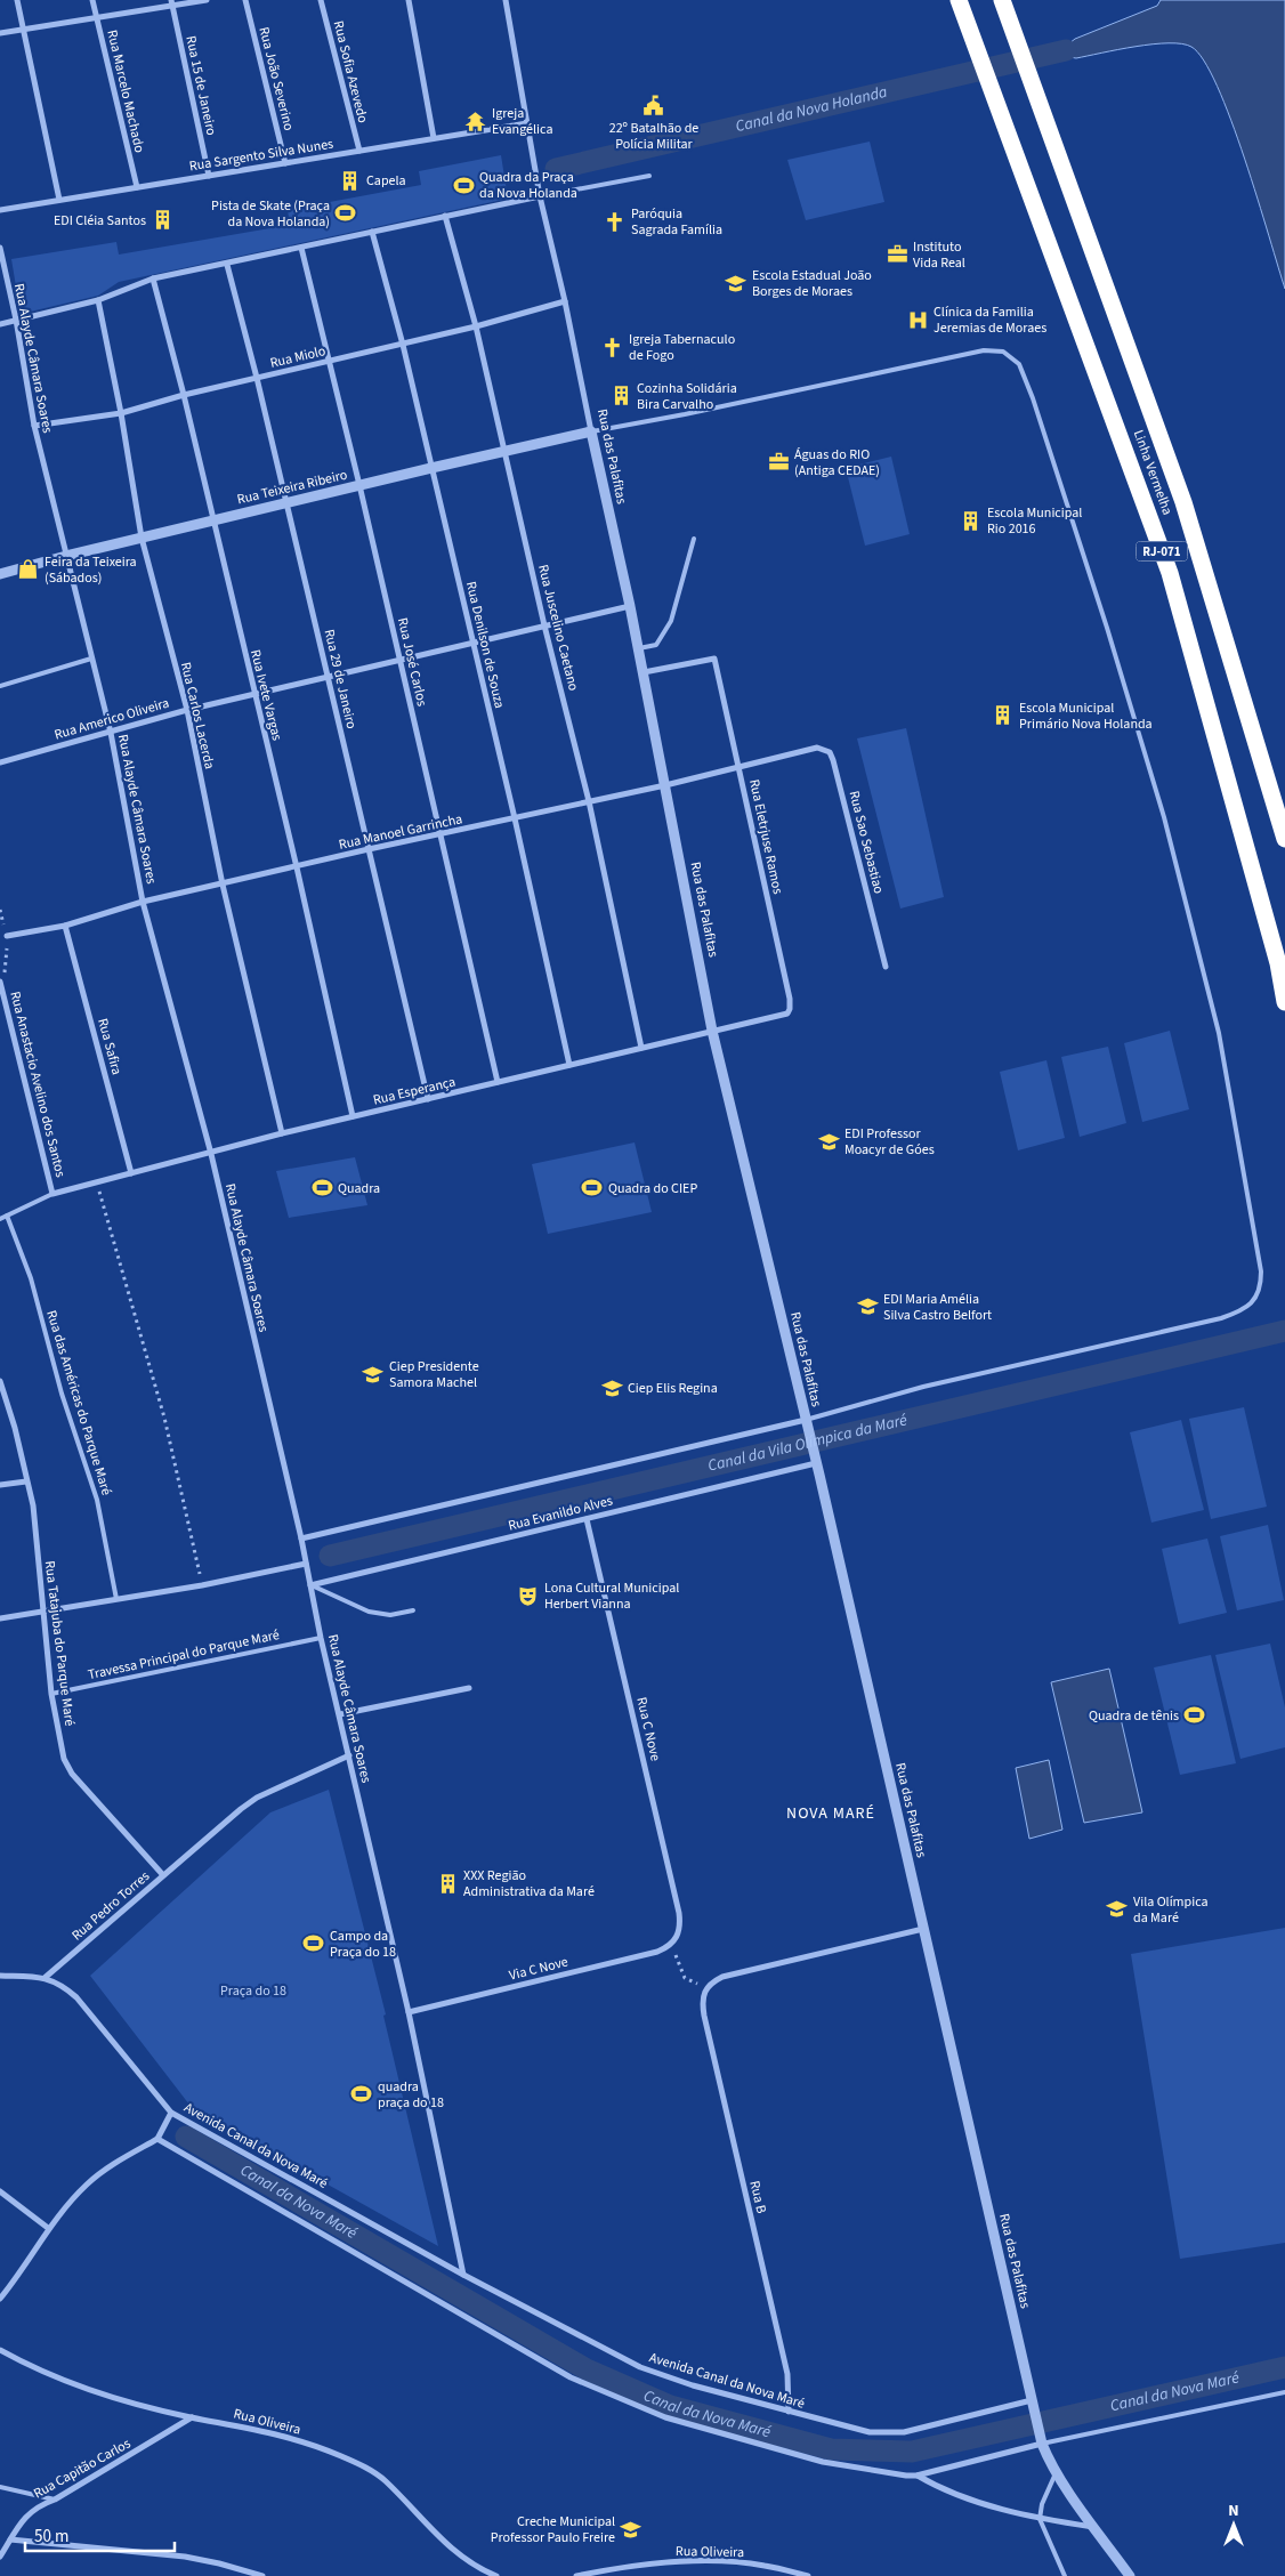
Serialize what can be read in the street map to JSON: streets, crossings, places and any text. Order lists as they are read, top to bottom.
{
  "streets": {
    "highway": ["Linha Vermelha", "RJ-071"],
    "street": [
      "Rua Sofia Azevedo",
      "Rua João Severino",
      "Rua 15 de Janeiro",
      "Rua Marcelo Machado",
      "Rua Sargento Silva Nunes",
      "Rua Miolo",
      "Rua Alayde Câmara Soares",
      "Rua das Palafitas",
      "Rua Teixeira Ribeiro",
      "Rua Juscelino Caetano",
      "Rua Denilson de Souza",
      "Rua José Carlos",
      "Rua 29 de Janeiro",
      "Rua Ivete Vargas",
      "Rua Carlos Lacerda",
      "Rua Americo Oliveira",
      "Rua Manoel Garrincha",
      "Rua Eletrjuse Ramos",
      "Rua Sao Sebastiao",
      "Rua Safira",
      "Rua Anastacio Avelino dos Santos",
      "Rua Esperança",
      "Rua Evanildo Alves",
      "Rua Tatajuba do Parque Maré",
      "Rua C Nove",
      "Rua Pedro Torres",
      "Via C Nove",
      "Avenida Canal da Nova Maré",
      "Rua B",
      "Rua Oliveira",
      "Rua Capitão Carlos"
    ],
    "lane": ["Rua das Américas do Parque Maré", "Travessa Principal do Parque Maré"]
  },
  "crossings": [
    ["Rua Sofia Azevedo", "Rua Sargento Silva Nunes"],
    ["Rua João Severino", "Rua Sargento Silva Nunes"],
    ["Rua 15 de Janeiro", "Rua Sargento Silva Nunes"],
    ["Rua Marcelo Machado", "Rua Sargento Silva Nunes"],
    ["Rua Sargento Silva Nunes", "Rua das Palafitas"],
    ["Rua Miolo", "Rua Alayde Câmara Soares"],
    ["Rua Miolo", "Rua das Palafitas"],
    ["Rua Miolo", "Rua Juscelino Caetano"],
    ["Rua Miolo", "Rua Denilson de Souza"],
    ["Rua Miolo", "Rua José Carlos"],
    ["Rua Miolo", "Rua 29 de Janeiro"],
    ["Rua Miolo", "Rua Ivete Vargas"],
    ["Rua Miolo", "Rua Carlos Lacerda"],
    ["Rua Alayde Câmara Soares", "Rua Teixeira Ribeiro"],
    ["Rua Alayde Câmara Soares", "Rua Americo Oliveira"],
    ["Rua Alayde Câmara Soares", "Rua Manoel Garrincha"],
    ["Rua Alayde Câmara Soares", "Rua Esperança"],
    ["Rua Alayde Câmara Soares", "Rua Evanildo Alves"],
    ["Rua Alayde Câmara Soares", "Travessa Principal do Parque Maré"],
    ["Rua Alayde Câmara Soares", "Rua Pedro Torres"],
    ["Rua Alayde Câmara Soares", "Via C Nove"],
    ["Rua Alayde Câmara Soares", "Avenida Canal da Nova Maré"],
    ["Rua das Palafitas", "Rua Teixeira Ribeiro"],
    ["Rua das Palafitas", "Rua Americo Oliveira"],
    ["Rua das Palafitas", "Rua Manoel Garrincha"],
    ["Rua das Palafitas", "Rua Eletrjuse Ramos"],
    ["Rua das Palafitas", "Rua Esperança"],
    ["Rua das Palafitas", "Rua Evanildo Alves"],
    ["Rua das Palafitas", "Avenida Canal da Nova Maré"],
    ["Rua Teixeira Ribeiro", "Rua Juscelino Caetano"],
    ["Rua Teixeira Ribeiro", "Rua Denilson de Souza"],
    ["Rua Teixeira Ribeiro", "Rua José Carlos"],
    ["Rua Teixeira Ribeiro", "Rua 29 de Janeiro"],
    ["Rua Teixeira Ribeiro", "Rua Ivete Vargas"],
    ["Rua Teixeira Ribeiro", "Rua Carlos Lacerda"],
    ["Rua Juscelino Caetano", "Rua Americo Oliveira"],
    ["Rua Juscelino Caetano", "Rua Manoel Garrincha"],
    ["Rua Juscelino Caetano", "Rua Esperança"],
    ["Rua Denilson de Souza", "Rua Americo Oliveira"],
    ["Rua Denilson de Souza", "Rua Manoel Garrincha"],
    ["Rua Denilson de Souza", "Rua Esperança"],
    ["Rua José Carlos", "Rua Americo Oliveira"],
    ["Rua José Carlos", "Rua Manoel Garrincha"],
    ["Rua José Carlos", "Rua Esperança"],
    ["Rua 29 de Janeiro", "Rua Americo Oliveira"],
    ["Rua 29 de Janeiro", "Rua Manoel Garrincha"],
    ["Rua 29 de Janeiro", "Rua Esperança"],
    ["Rua Ivete Vargas", "Rua Americo Oliveira"],
    ["Rua Ivete Vargas", "Rua Manoel Garrincha"],
    ["Rua Ivete Vargas", "Rua Esperança"],
    ["Rua Carlos Lacerda", "Rua Americo Oliveira"],
    ["Rua Carlos Lacerda", "Rua Manoel Garrincha"],
    ["Rua Carlos Lacerda", "Rua Esperança"],
    ["Rua Manoel Garrincha", "Rua Eletrjuse Ramos"],
    ["Rua Manoel Garrincha", "Rua Sao Sebastiao"],
    ["Rua Manoel Garrincha", "Rua Safira"],
    ["Rua Eletrjuse Ramos", "Rua Esperança"],
    ["Rua Safira", "Rua Esperança"],
    ["Rua Anastacio Avelino dos Santos", "Rua Esperança"],
    ["Rua Evanildo Alves", "Rua C Nove"],
    ["Rua Tatajuba do Parque Maré", "Travessa Principal do Parque Maré"],
    ["Rua Tatajuba do Parque Maré", "Rua Pedro Torres"],
    ["Rua C Nove", "Via C Nove"],
    ["Avenida Canal da Nova Maré", "Rua B"],
    ["Rua Oliveira", "Rua Capitão Carlos"]
  ],
  "districts": ["NOVA MARÉ"],
  "water": ["Canal da Nova Holanda", "Canal da Vila Olímpica da Maré", "Canal da Nova Maré"],
  "parks": ["Praça do 18"],
  "places": {
    "public building": ["22º Batalhão de Polícia Militar"],
    "temple": ["Igreja Evangélica"],
    "building": [
      "Capela",
      "EDI Cléia Santos",
      "Cozinha Solidária Bira Carvalho",
      "Escola Municipal Rio 2016",
      "Escola Municipal Primário Nova Holanda",
      "XXX Região Administrativa da Maré"
    ],
    "sports": [
      "Quadra da Praça da Nova Holanda",
      "Pista de Skate (Praça da Nova Holanda)",
      "Quadra",
      "Quadra do CIEP",
      "Quadra de tênis",
      "Campo da Praça do 18",
      "quadra praça do 18"
    ],
    "church": ["Paróquia Sagrada Família", "Igreja Tabernaculo de Fogo"],
    "office": ["Instituto Vida Real", "Águas do RIO (Antiga CEDAE)"],
    "school or university": [
      "Escola Estadual João Borges de Moraes",
      "EDI Professor Moacyr de Góes",
      "EDI Maria Amélia Silva Castro Belfort",
      "Ciep Presidente Samora Machel",
      "Ciep Elis Regina",
      "Vila Olímpica da Maré",
      "Creche Municipal Professor Paulo Freire"
    ],
    "hospital": ["Clínica da Familia Jeremias de Moraes"],
    "shop": ["Feira da Teixeira (Sábados)"],
    "theatre": ["Lona Cultural Municipal Herbert Vianna"]
  },
  "scale_bar": "50 m",
  "north": "top"
}
